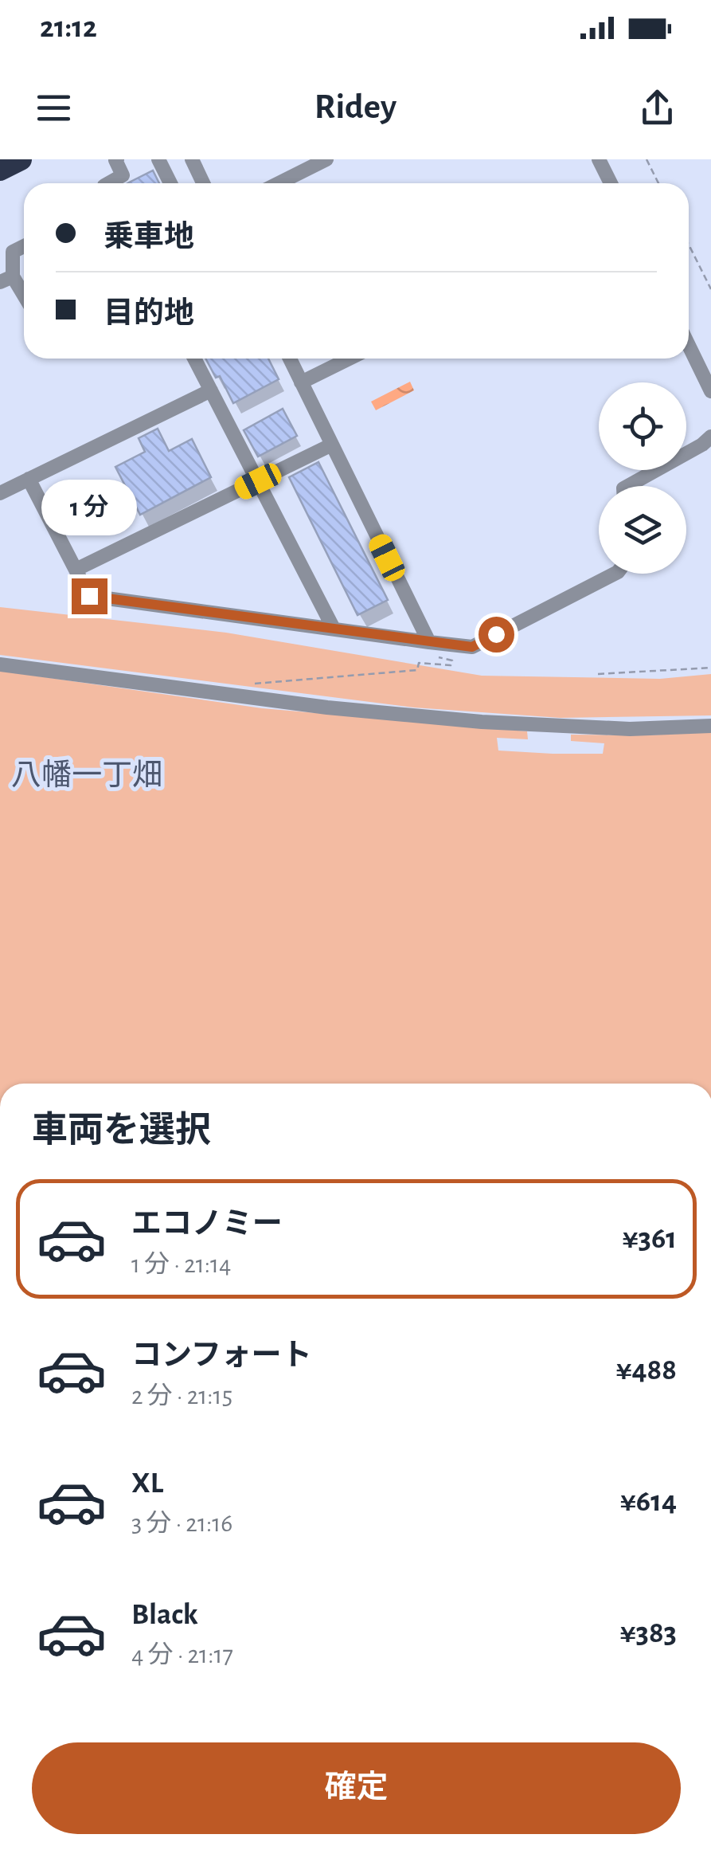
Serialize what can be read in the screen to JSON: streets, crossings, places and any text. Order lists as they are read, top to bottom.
{
  "districts": ["八幡一丁畑"],
  "page": {
    "status": "21:12",
    "header": "Ridey",
    "banner": ["乗車地", "目的地"],
    "bubble": "1 分",
    "heading": "車両を選択",
    "list": [
      {
        "name": "エコノミー",
        "note": "1 分 · 21:14",
        "value": "¥361"
      },
      {
        "name": "コンフォート",
        "note": "2 分 · 21:15",
        "value": "¥488"
      },
      {
        "name": "XL",
        "note": "3 分 · 21:16",
        "value": "¥614"
      },
      {
        "name": "Black",
        "note": "4 分 · 21:17",
        "value": "¥383"
      }
    ],
    "buttons": "確定"
  }
}
